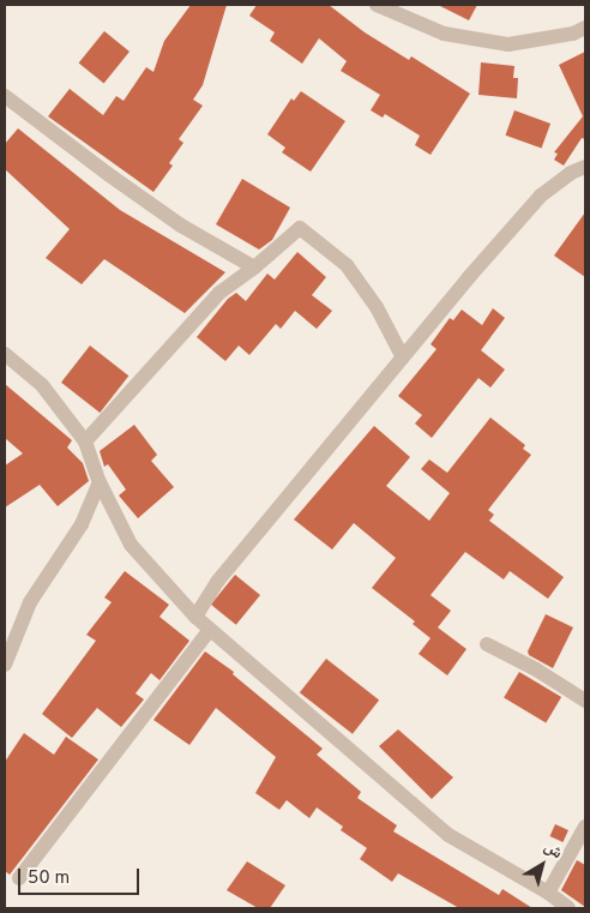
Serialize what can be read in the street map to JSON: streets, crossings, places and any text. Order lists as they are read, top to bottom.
{
  "scale_bar": "50 m",
  "north": "top right"
}
